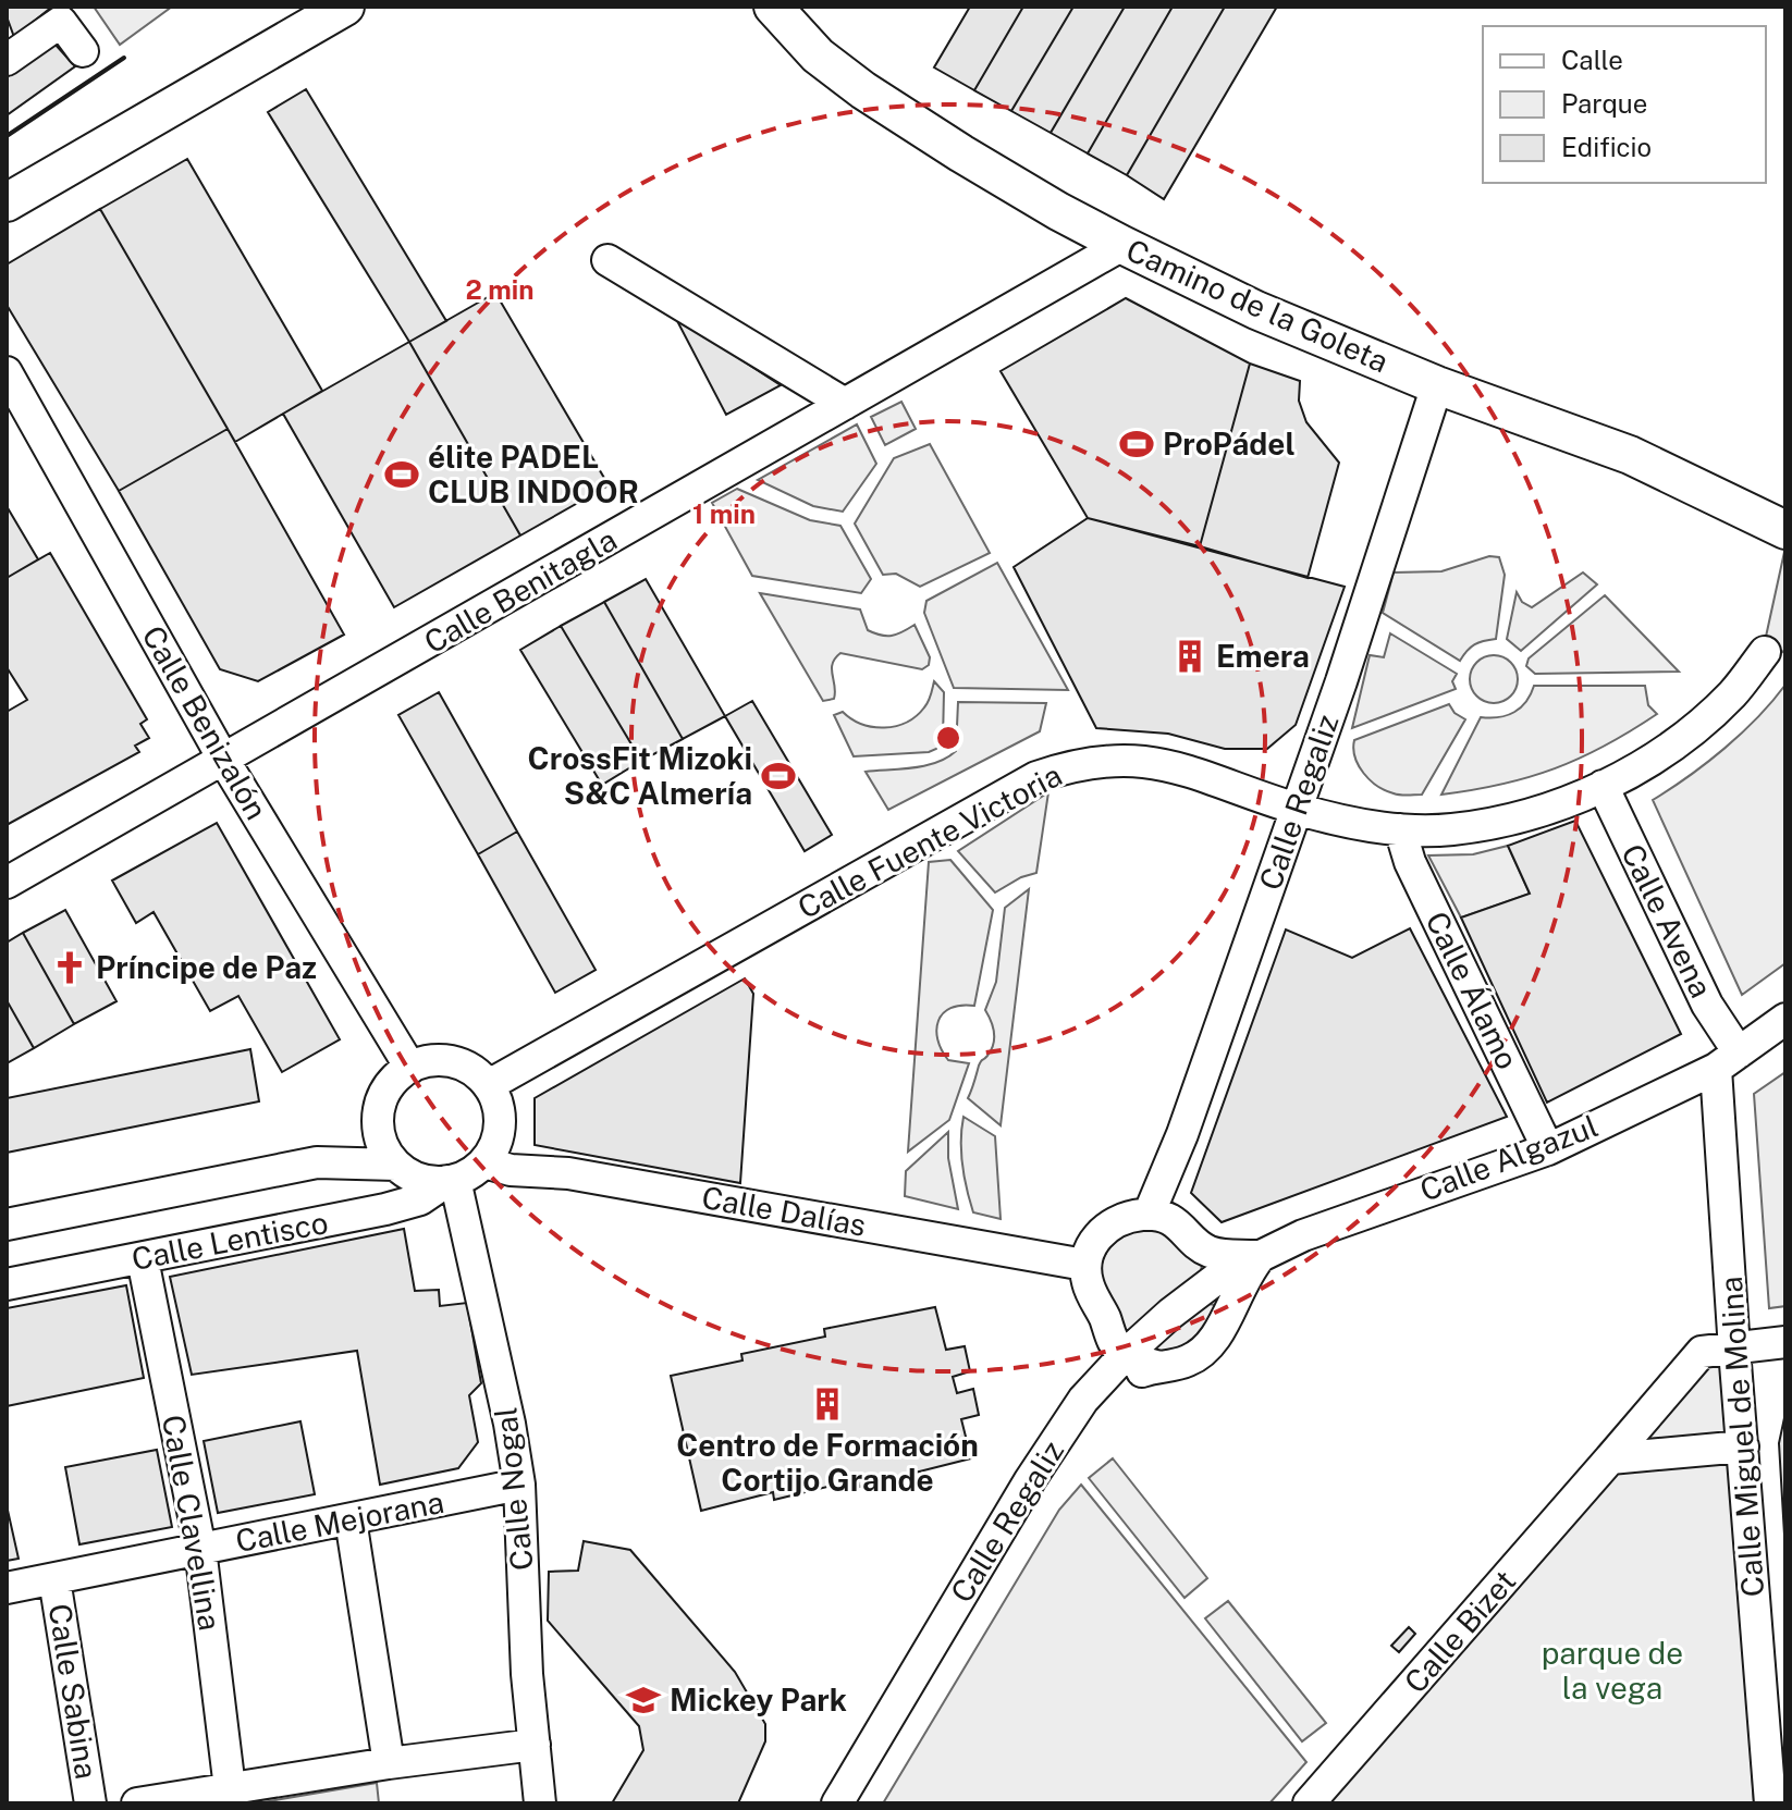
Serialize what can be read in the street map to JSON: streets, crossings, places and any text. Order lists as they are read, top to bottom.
{
  "streets": {
    "main road": ["Camino de la Goleta"],
    "street": [
      "Calle Benitagla",
      "Calle Benizalón",
      "Calle Regaliz",
      "Calle Fuente Victoria",
      "Calle Avena",
      "Calle Álamo",
      "Calle Algazul",
      "Calle Dalías",
      "Calle Lentisco",
      "Calle Miguel de Molina",
      "Calle Nogal",
      "Calle Mejorana",
      "Calle Clavellina",
      "Calle Bizet",
      "Calle Sabina"
    ]
  },
  "crossings": [
    ["Camino de la Goleta", "Calle Benitagla"],
    ["Camino de la Goleta", "Calle Regaliz"],
    ["Calle Benitagla", "Calle Benizalón"],
    ["Calle Benizalón", "Calle Fuente Victoria"],
    ["Calle Benizalón", "Calle Dalías"],
    ["Calle Benizalón", "Calle Lentisco"],
    ["Calle Benizalón", "Calle Nogal"],
    ["Calle Regaliz", "Calle Fuente Victoria"],
    ["Calle Regaliz", "Calle Algazul"],
    ["Calle Regaliz", "Calle Dalías"],
    ["Calle Fuente Victoria", "Calle Avena"],
    ["Calle Fuente Victoria", "Calle Álamo"],
    ["Calle Fuente Victoria", "Calle Dalías"],
    ["Calle Fuente Victoria", "Calle Lentisco"],
    ["Calle Fuente Victoria", "Calle Nogal"],
    ["Calle Avena", "Calle Algazul"],
    ["Calle Avena", "Calle Miguel de Molina"],
    ["Calle Álamo", "Calle Algazul"],
    ["Calle Algazul", "Calle Dalías"],
    ["Calle Algazul", "Calle Miguel de Molina"],
    ["Calle Dalías", "Calle Lentisco"],
    ["Calle Dalías", "Calle Nogal"],
    ["Calle Lentisco", "Calle Nogal"],
    ["Calle Lentisco", "Calle Clavellina"],
    ["Calle Miguel de Molina", "Calle Bizet"],
    ["Calle Nogal", "Calle Mejorana"],
    ["Calle Mejorana", "Calle Clavellina"],
    ["Calle Mejorana", "Calle Sabina"]
  ],
  "parks": ["parque de la vega"],
  "places": {
    "sports": ["ProPádel", "élite PADEL CLUB INDOOR", "CrossFit Mizoki S&C Almería"],
    "building": ["Emera", "Centro de Formación Cortijo Grande"],
    "church": ["Príncipe de Paz"],
    "school or university": ["Mickey Park"]
  },
  "legend": ["Calle", "Parque", "Edificio"],
  "rings": ["2 min", "1 min"]
}
